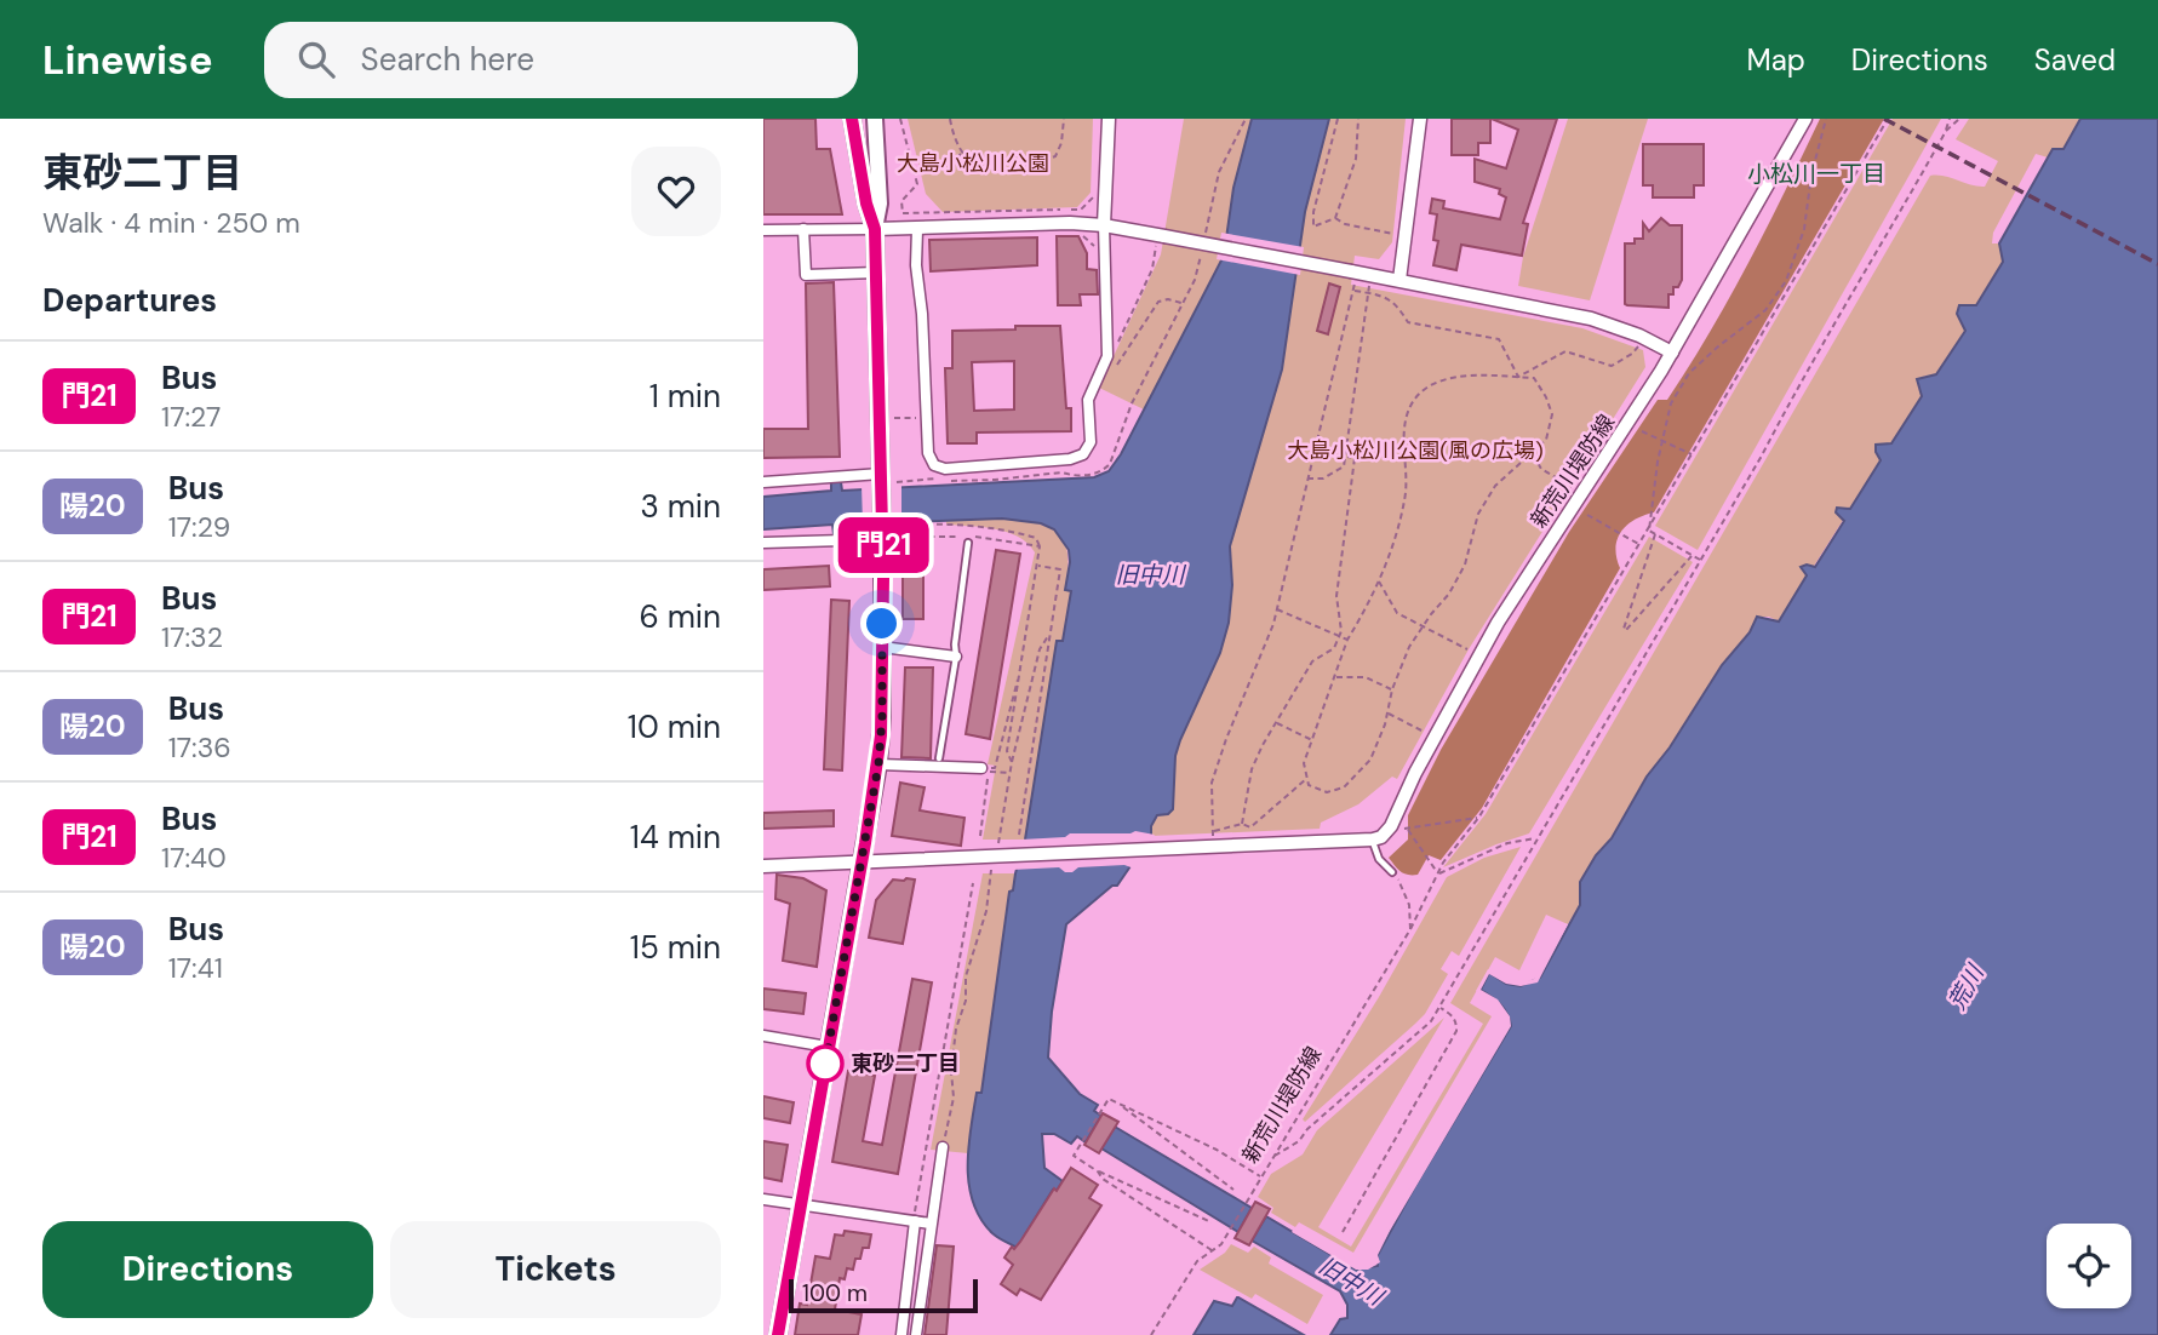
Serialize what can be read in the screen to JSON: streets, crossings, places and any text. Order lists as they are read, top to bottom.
{
  "streets": {
    "street": ["新荒川堤防線"]
  },
  "districts": ["小松川一丁目"],
  "water": ["旧中川", "荒川"],
  "parks": ["大島小松川公園", "大島小松川公園(風の広場)"],
  "places": ["東砂二丁目"],
  "lines": ["bus line 門21"],
  "scale_bar": "100 m",
  "page": {
    "header": "Linewise",
    "search": "Search here",
    "nav": ["Map", "Directions", "Saved"],
    "heading": [
      ["東砂二丁目", "Walk · 4 min · 250 m"],
      "Departures"
    ],
    "on_map": "門21",
    "list": [
      {
        "mark": "門21",
        "name": "Bus",
        "note": "17:27",
        "value": "1 min"
      },
      {
        "mark": "陽20",
        "name": "Bus",
        "note": "17:29",
        "value": "3 min"
      },
      {
        "mark": "門21",
        "name": "Bus",
        "note": "17:32",
        "value": "6 min"
      },
      {
        "mark": "陽20",
        "name": "Bus",
        "note": "17:36",
        "value": "10 min"
      },
      {
        "mark": "門21",
        "name": "Bus",
        "note": "17:40",
        "value": "14 min"
      },
      {
        "mark": "陽20",
        "name": "Bus",
        "note": "17:41",
        "value": "15 min"
      }
    ],
    "buttons": ["Directions", "Tickets"],
    "scale": "100 m"
  }
}
